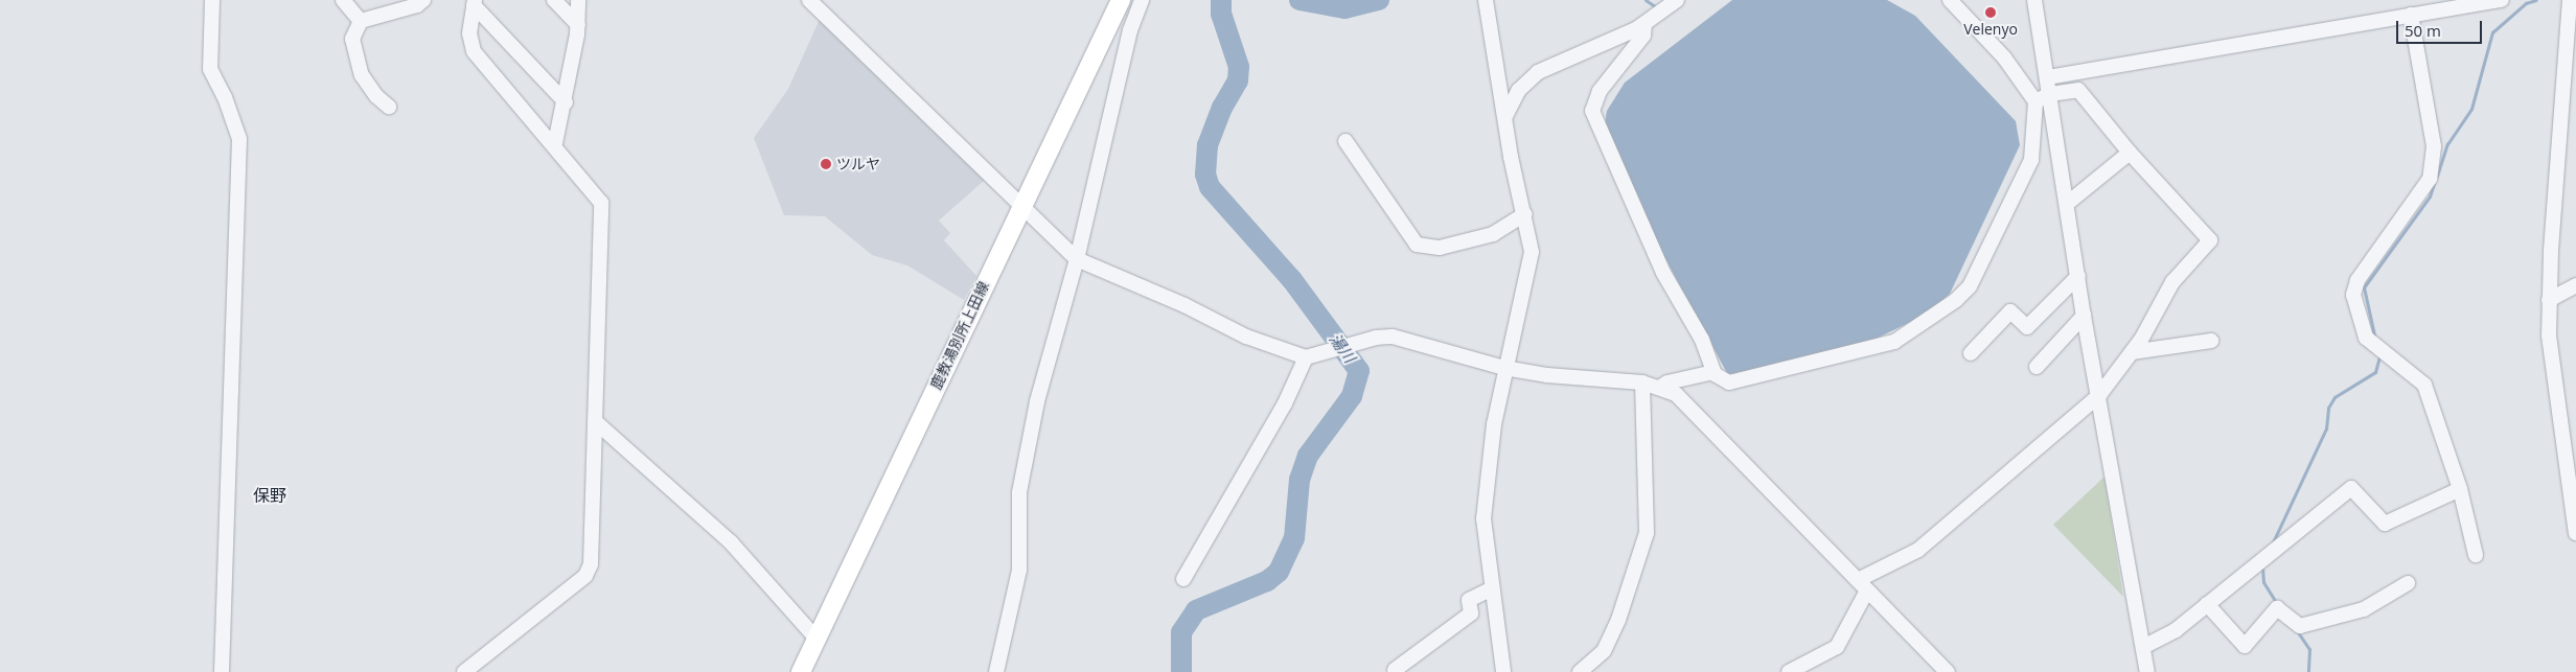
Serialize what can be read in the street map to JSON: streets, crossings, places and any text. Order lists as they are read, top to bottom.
{
  "streets": {
    "main road": ["鹿教湯別所上田線"]
  },
  "districts": ["保野"],
  "water": ["湯川"],
  "places": ["Velenyo", "ツルヤ"],
  "scale_bar": "50 m"
}
